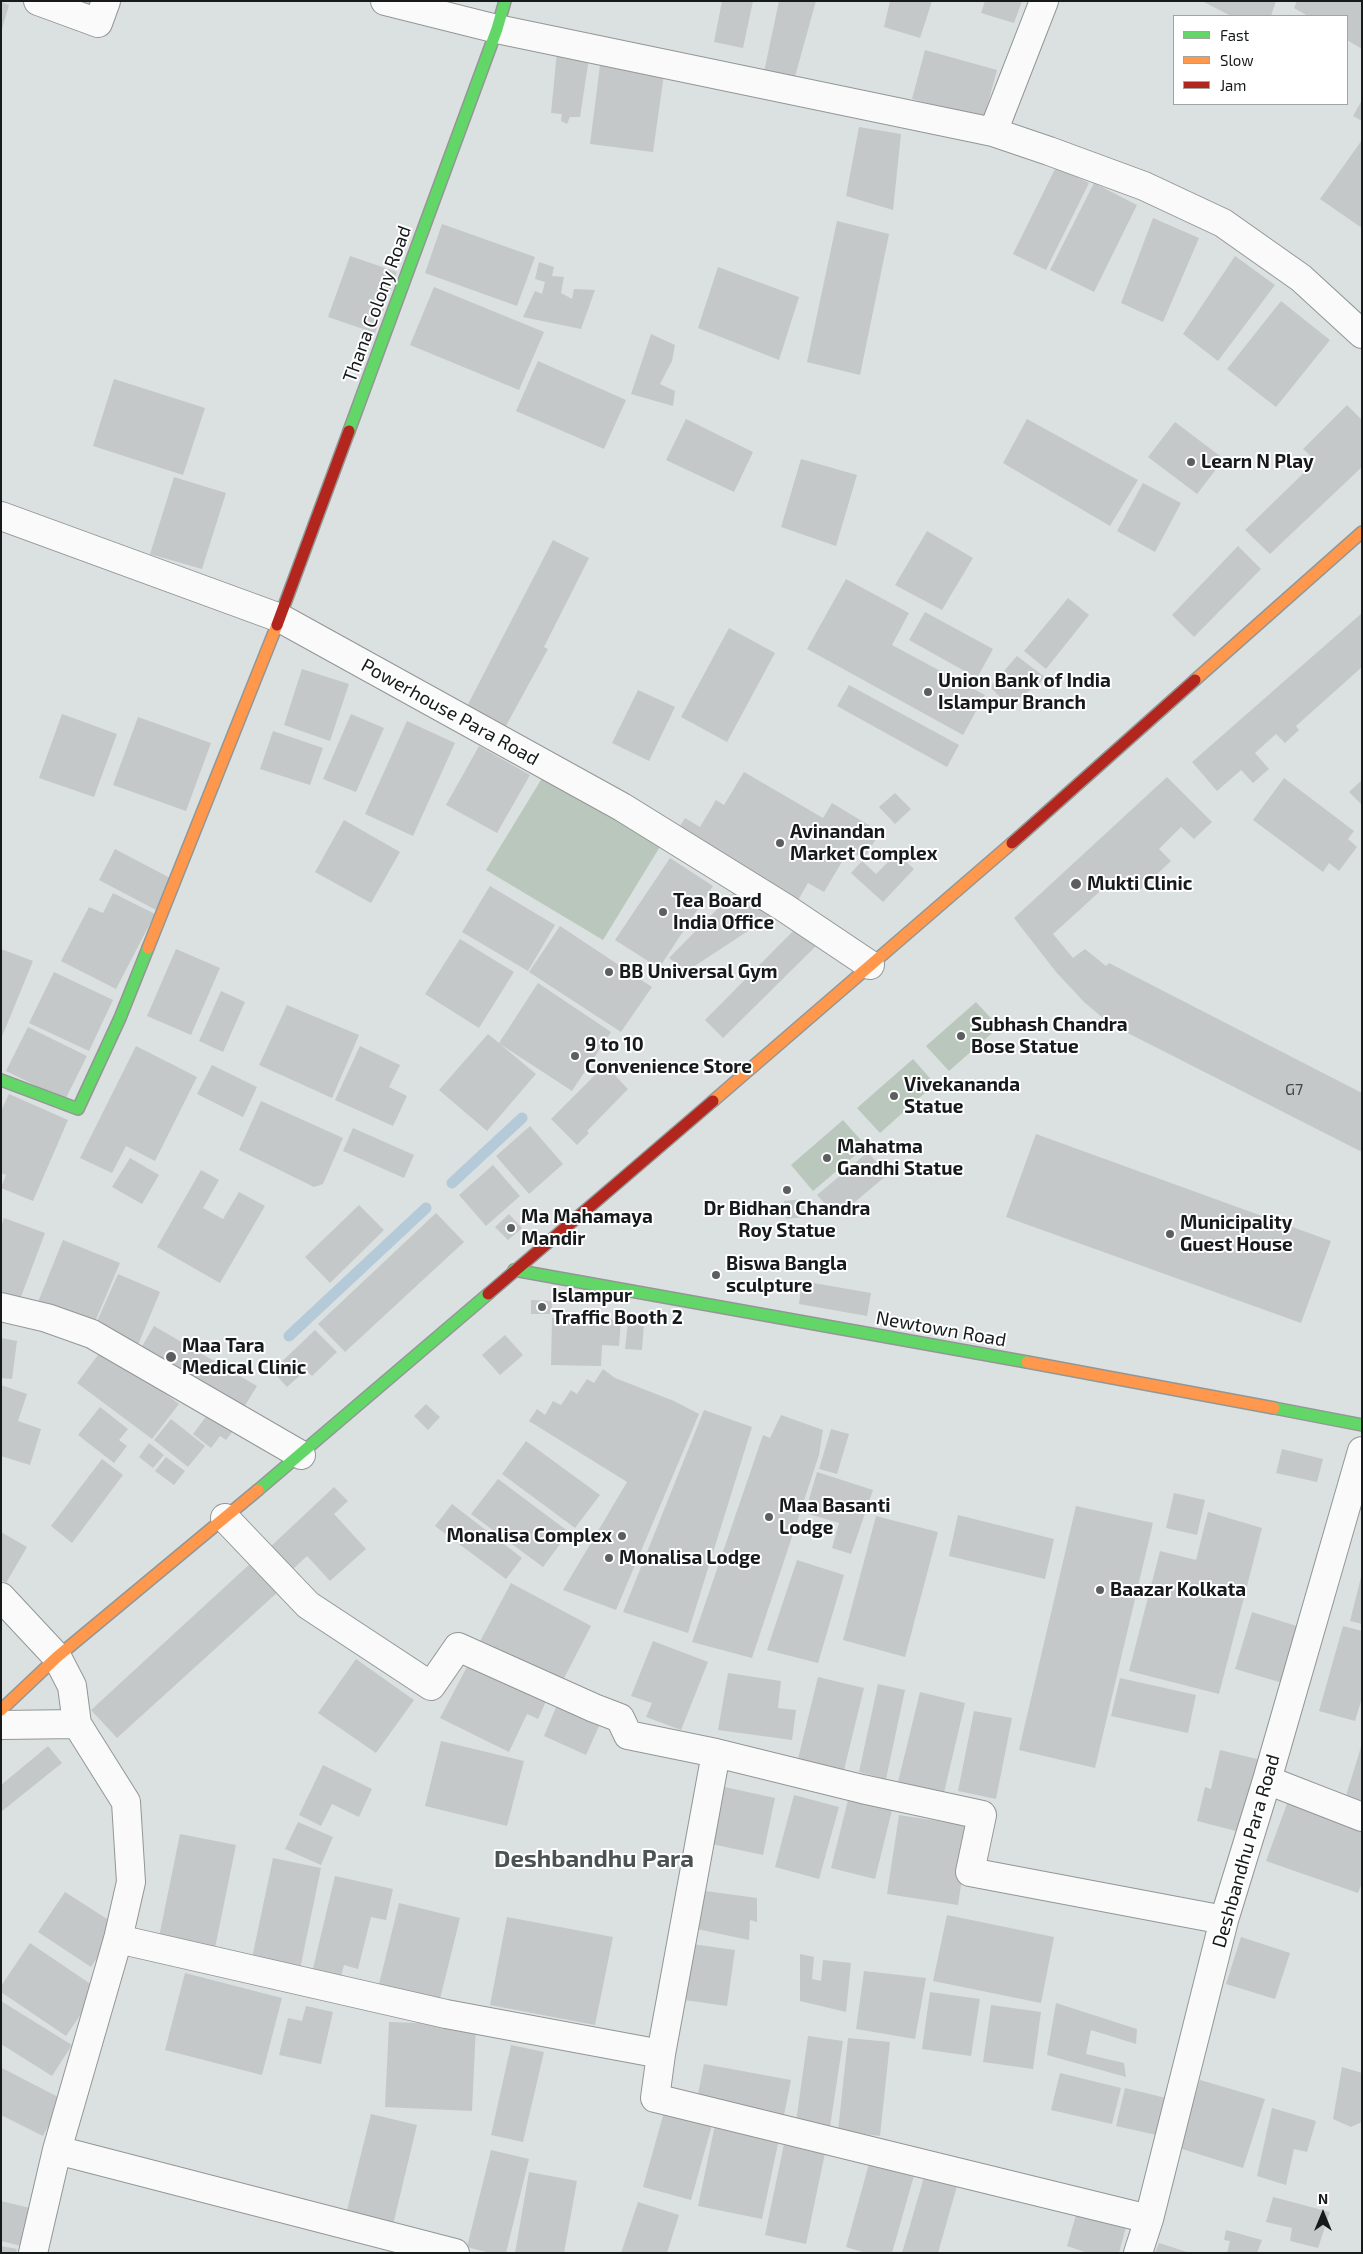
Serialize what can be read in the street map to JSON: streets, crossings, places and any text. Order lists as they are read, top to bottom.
{
  "streets": {
    "street": [
      "Thana Colony Road",
      "Powerhouse Para Road",
      "Newtown Road",
      "Deshbandhu Para Road"
    ]
  },
  "crossings": [
    ["Thana Colony Road", "Powerhouse Para Road"]
  ],
  "districts": ["Deshbandhu Para"],
  "places": [
    "Learn N Play",
    "Union Bank of India Islampur Branch",
    "Avinandan Market Complex",
    "Mukti Clinic",
    "Tea Board India Office",
    "BB Universal Gym",
    "Subhash Chandra Bose Statue",
    "9 to 10 Convenience Store",
    "Vivekananda Statue",
    "Mahatma Gandhi Statue",
    "Dr Bidhan Chandra Roy Statue",
    "Ma Mahamaya Mandir",
    "Municipality Guest House",
    "Biswa Bangla sculpture",
    "Islampur Traffic Booth 2",
    "Maa Tara Medical Clinic",
    "Maa Basanti Lodge",
    "Monalisa Complex",
    "Monalisa Lodge",
    "Baazar Kolkata"
  ],
  "house_numbers": ["G7"],
  "legend": ["Fast", "Slow", "Jam"],
  "north": "top"
}
